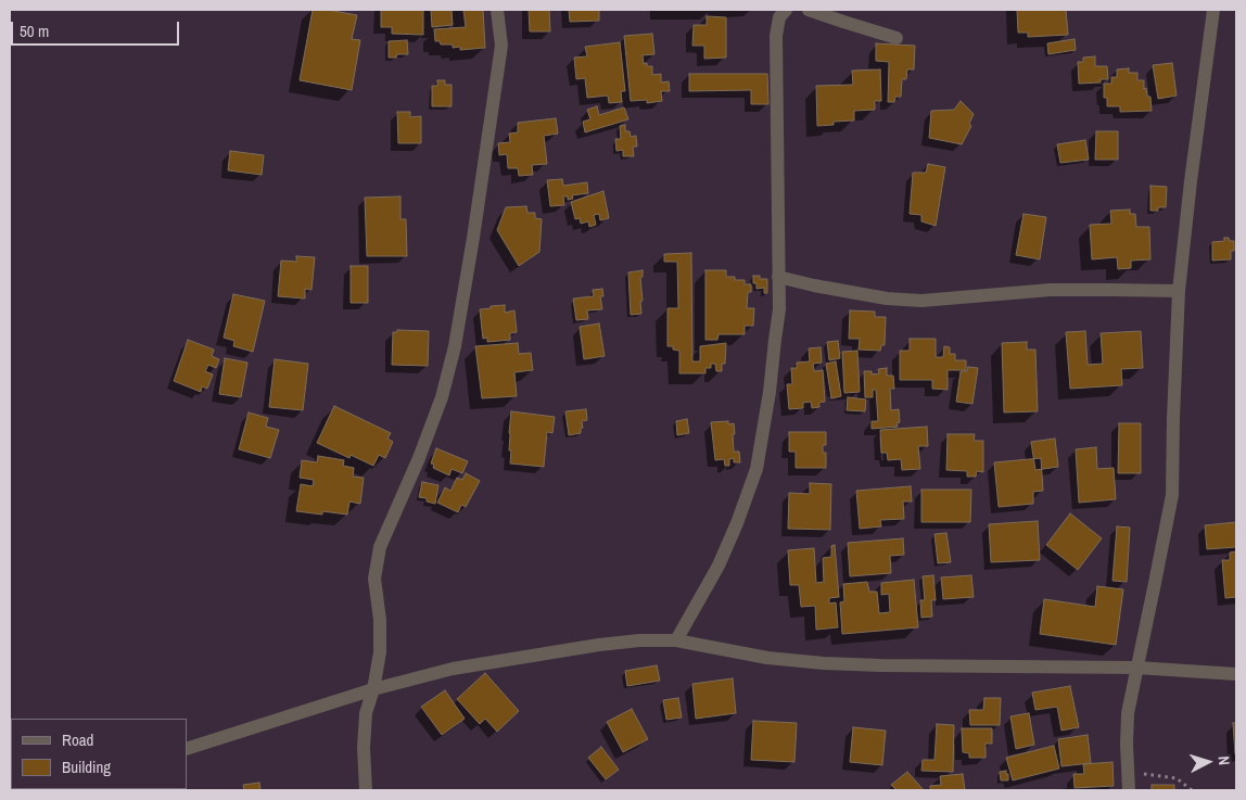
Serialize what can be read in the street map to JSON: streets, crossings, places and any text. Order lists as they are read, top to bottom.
{
  "legend": ["Road", "Building"],
  "scale_bar": "50 m",
  "north": "right"
}
